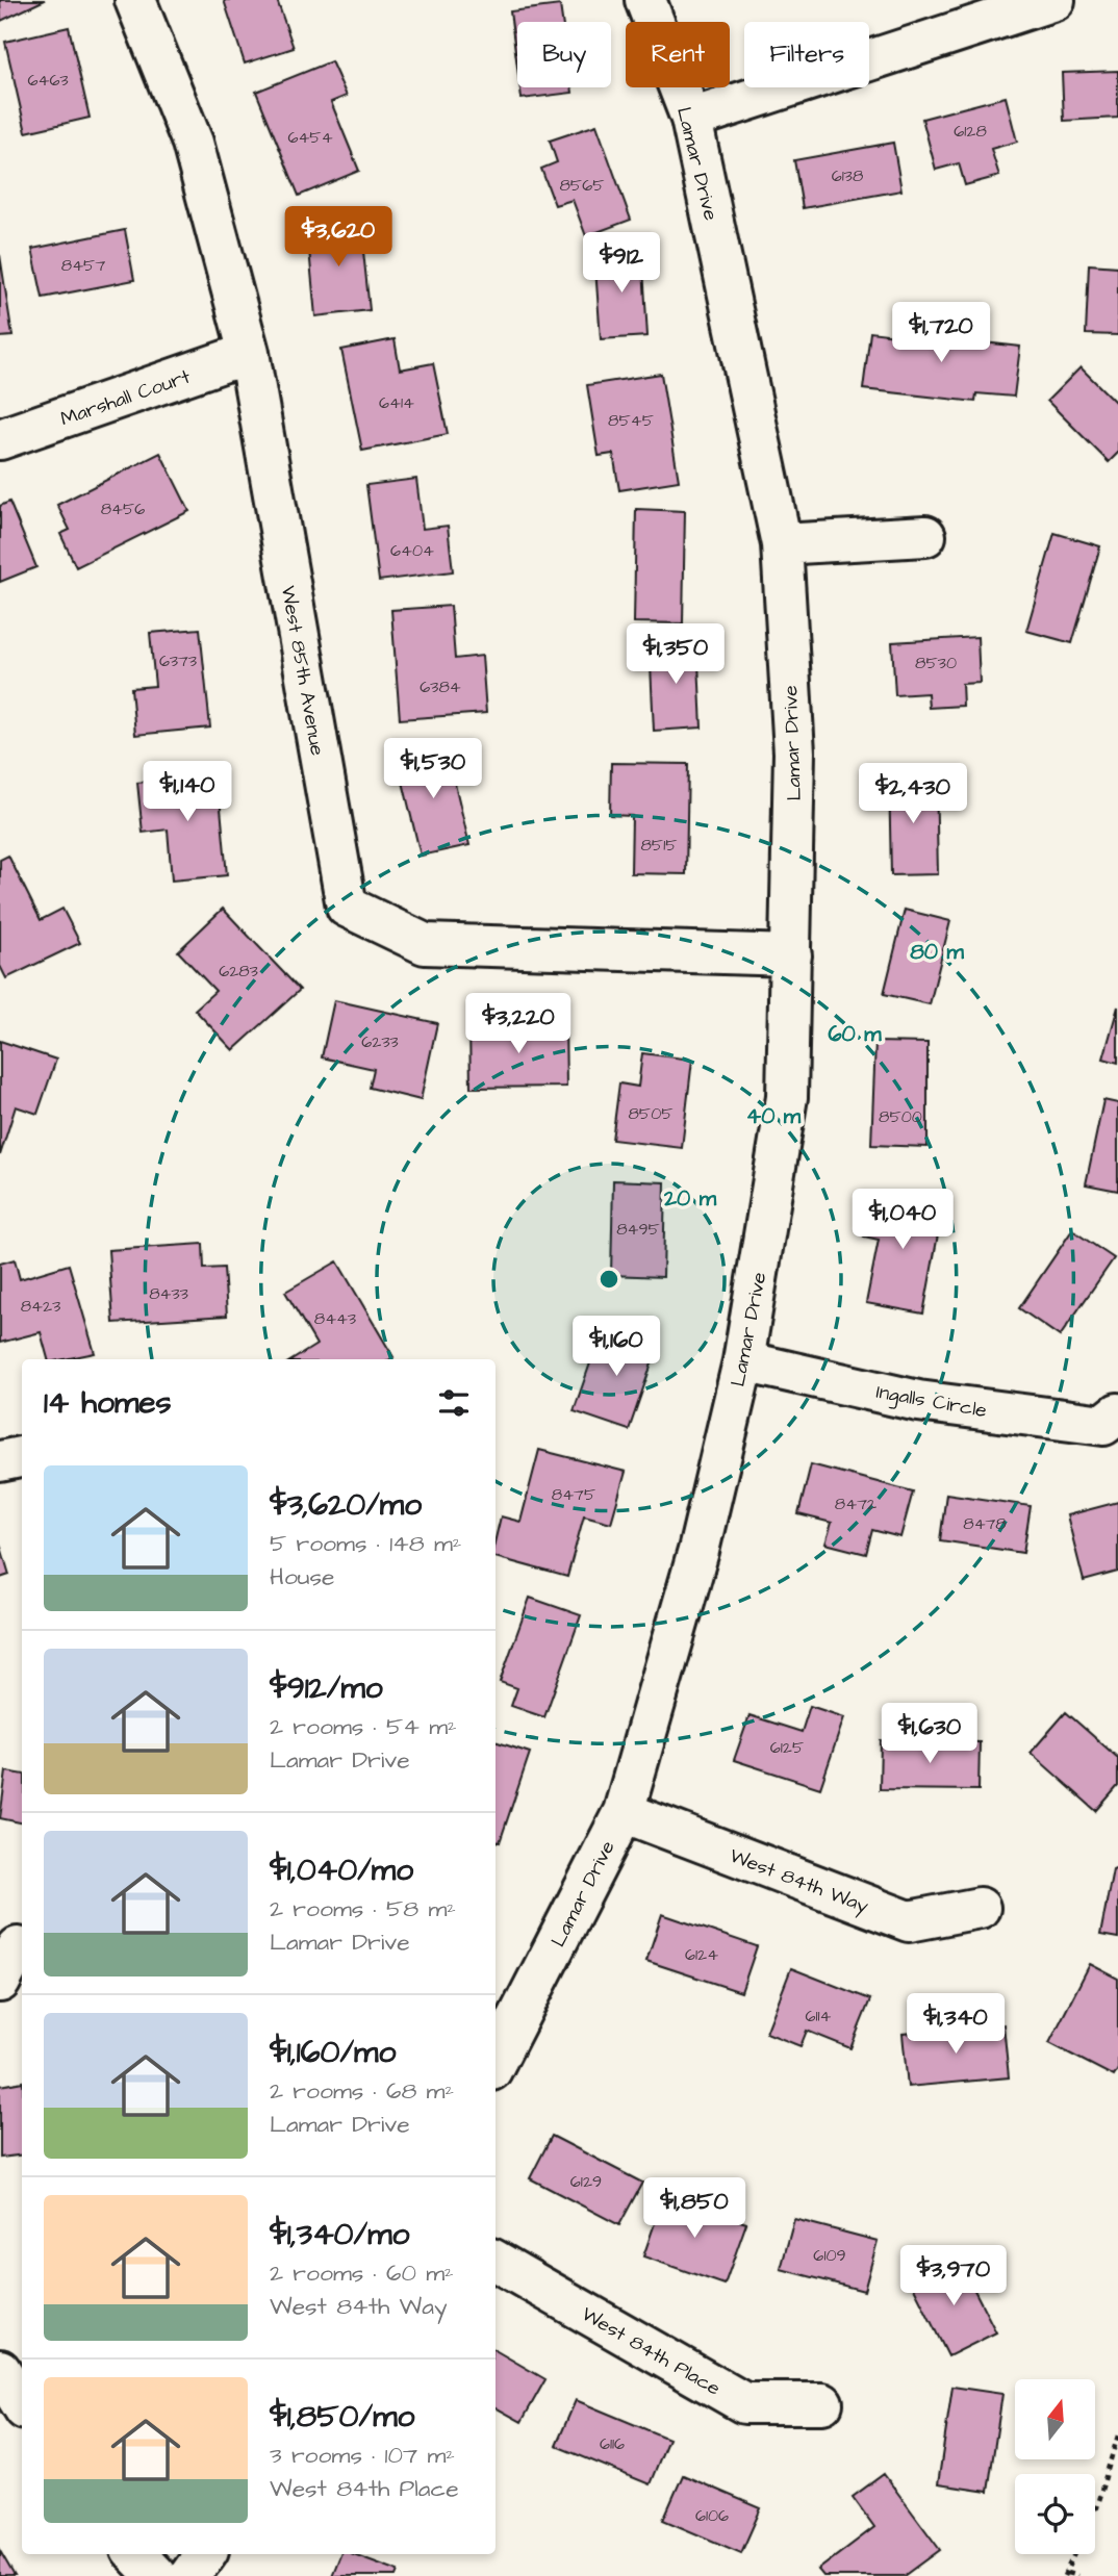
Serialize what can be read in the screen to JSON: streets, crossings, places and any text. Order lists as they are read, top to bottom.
{
  "streets": {
    "street": [
      "Lamar Drive",
      "Marshall Court",
      "West 85th Avenue",
      "Ingalls Circle",
      "West 84th Way",
      "West 84th Place"
    ]
  },
  "crossings": [
    ["Lamar Drive", "West 85th Avenue"],
    ["Lamar Drive", "Ingalls Circle"],
    ["Lamar Drive", "West 84th Way"],
    ["Marshall Court", "West 85th Avenue"]
  ],
  "house_numbers": [
    "6463",
    "6128",
    "6454",
    "6138",
    "8565",
    "8457",
    "6414",
    "8545",
    "8456",
    "6404",
    "6373",
    "8530",
    "6384",
    "8515",
    "6283",
    "6233",
    "8505",
    "8500",
    "8495",
    "8433",
    "8423",
    "8443",
    "8475",
    "8472",
    "8478",
    "6125",
    "6124",
    "6114",
    "6129",
    "6109",
    "6116",
    "6106"
  ],
  "north": "top",
  "page": {
    "chip": ["Buy", "Rent", "Filters"],
    "price": [
      "$3,620",
      "$912",
      "$1,720",
      "$1,350",
      "$1,530",
      "$1,140",
      "$2,430",
      "$3,220",
      "$1,040",
      "$1,160",
      "$1,630",
      "$1,340",
      "$1,850",
      "$3,970"
    ],
    "heading": "14 homes",
    "list": [
      {
        "name": "$3,620/mo",
        "note": "5 rooms · 148 m² · House"
      },
      {
        "name": "$912/mo",
        "note": "2 rooms · 54 m² · Lamar Drive"
      },
      {
        "name": "$1,040/mo",
        "note": "2 rooms · 58 m² · Lamar Drive"
      },
      {
        "name": "$1,160/mo",
        "note": "2 rooms · 68 m² · Lamar Drive"
      },
      {
        "name": "$1,340/mo",
        "note": "2 rooms · 60 m² · West 84th Way"
      },
      {
        "name": "$1,850/mo",
        "note": "3 rooms · 107 m² · West 84th Place"
      }
    ]
  },
  "rings": [
    "80 m",
    "60 m",
    "40 m",
    "20 m"
  ]
}
